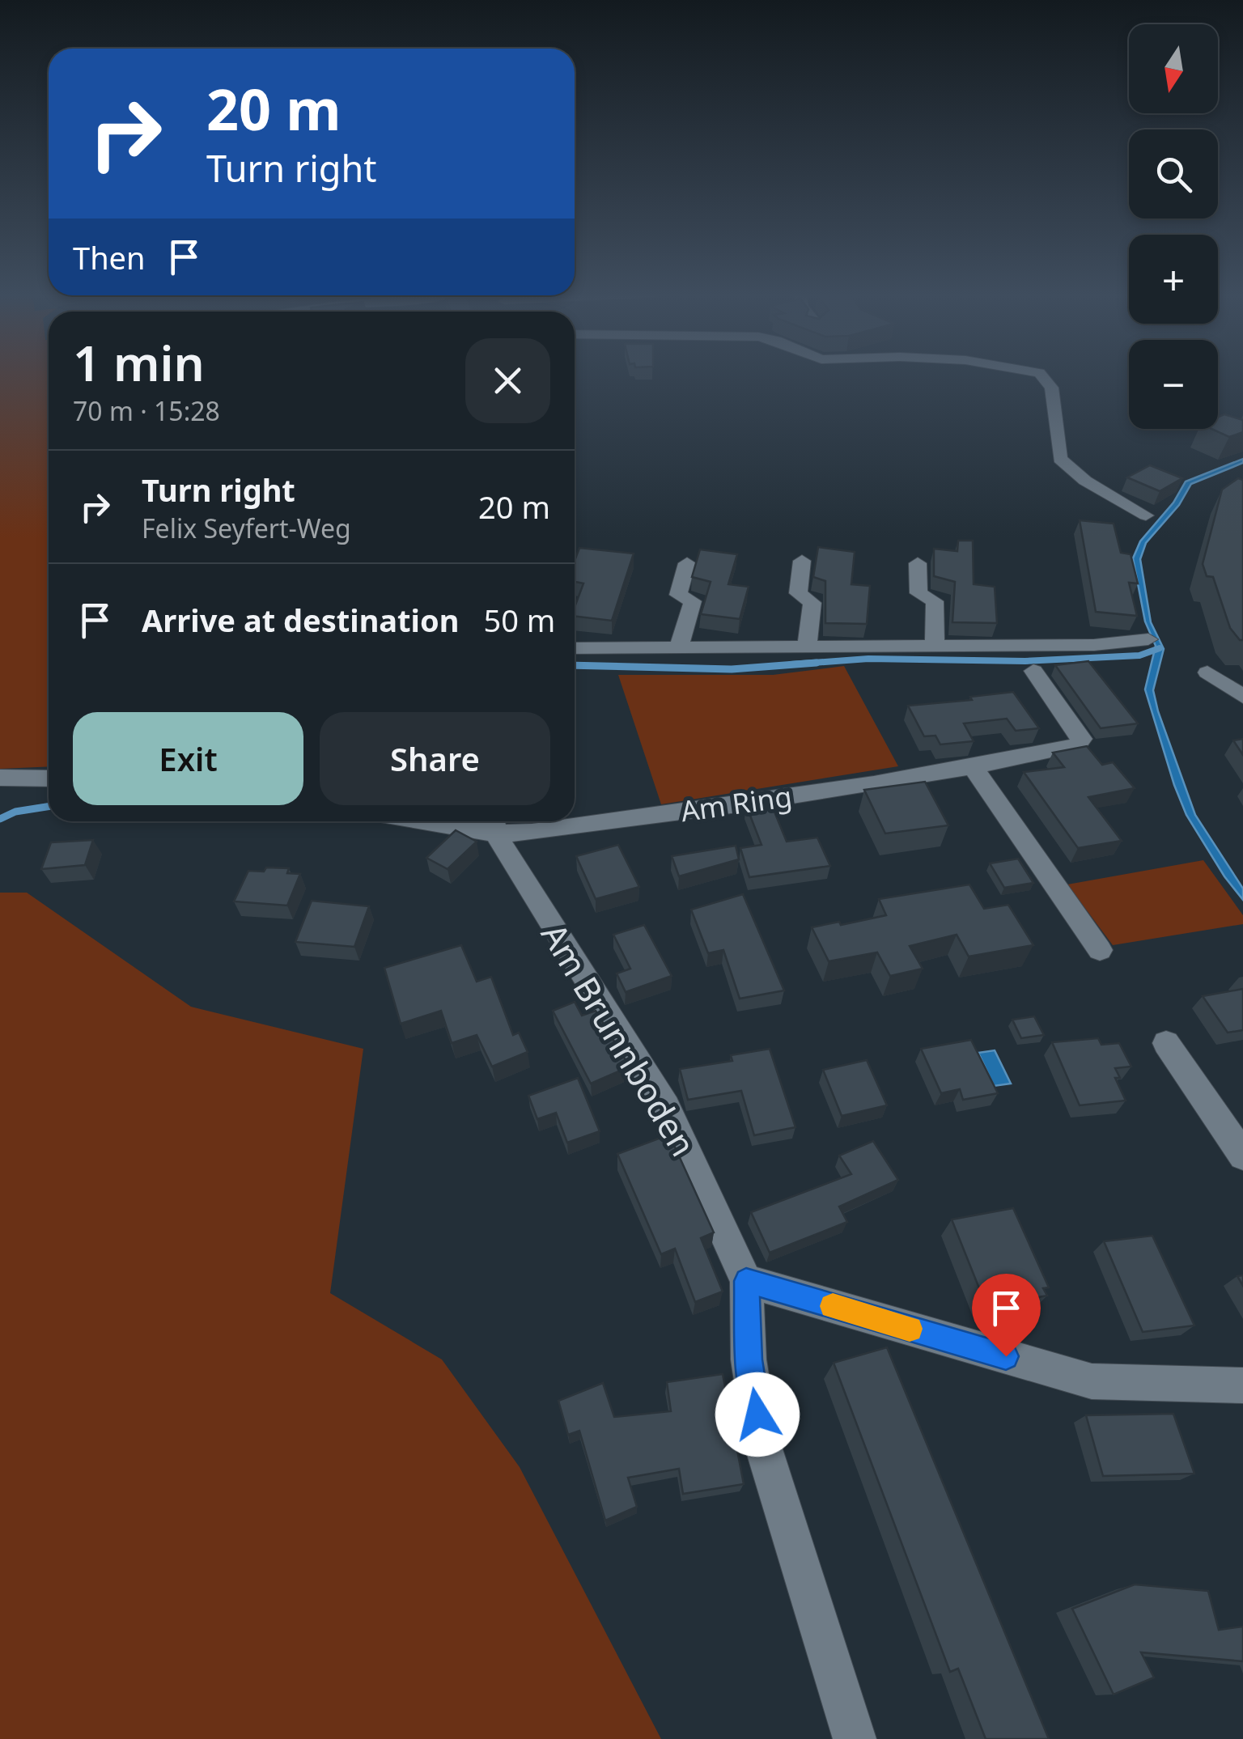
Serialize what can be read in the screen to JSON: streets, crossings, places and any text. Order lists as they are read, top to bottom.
{
  "streets": {
    "street": ["Am Ring", "Am Brunnboden"]
  },
  "crossings": [
    ["Am Ring", "Am Brunnboden"]
  ],
  "north": "bottom",
  "page": {
    "map_buttons": ["+", "−"],
    "turn": ["20 m", "Turn right"],
    "then": "Then",
    "heading": ["1 min", "70 m · 15:28"],
    "list": [
      {
        "name": "Turn right",
        "note": "Felix Seyfert-Weg",
        "value": "20 m"
      },
      {
        "name": "Arrive at destination",
        "value": "50 m"
      }
    ],
    "buttons": ["Exit", "Share"]
  }
}
